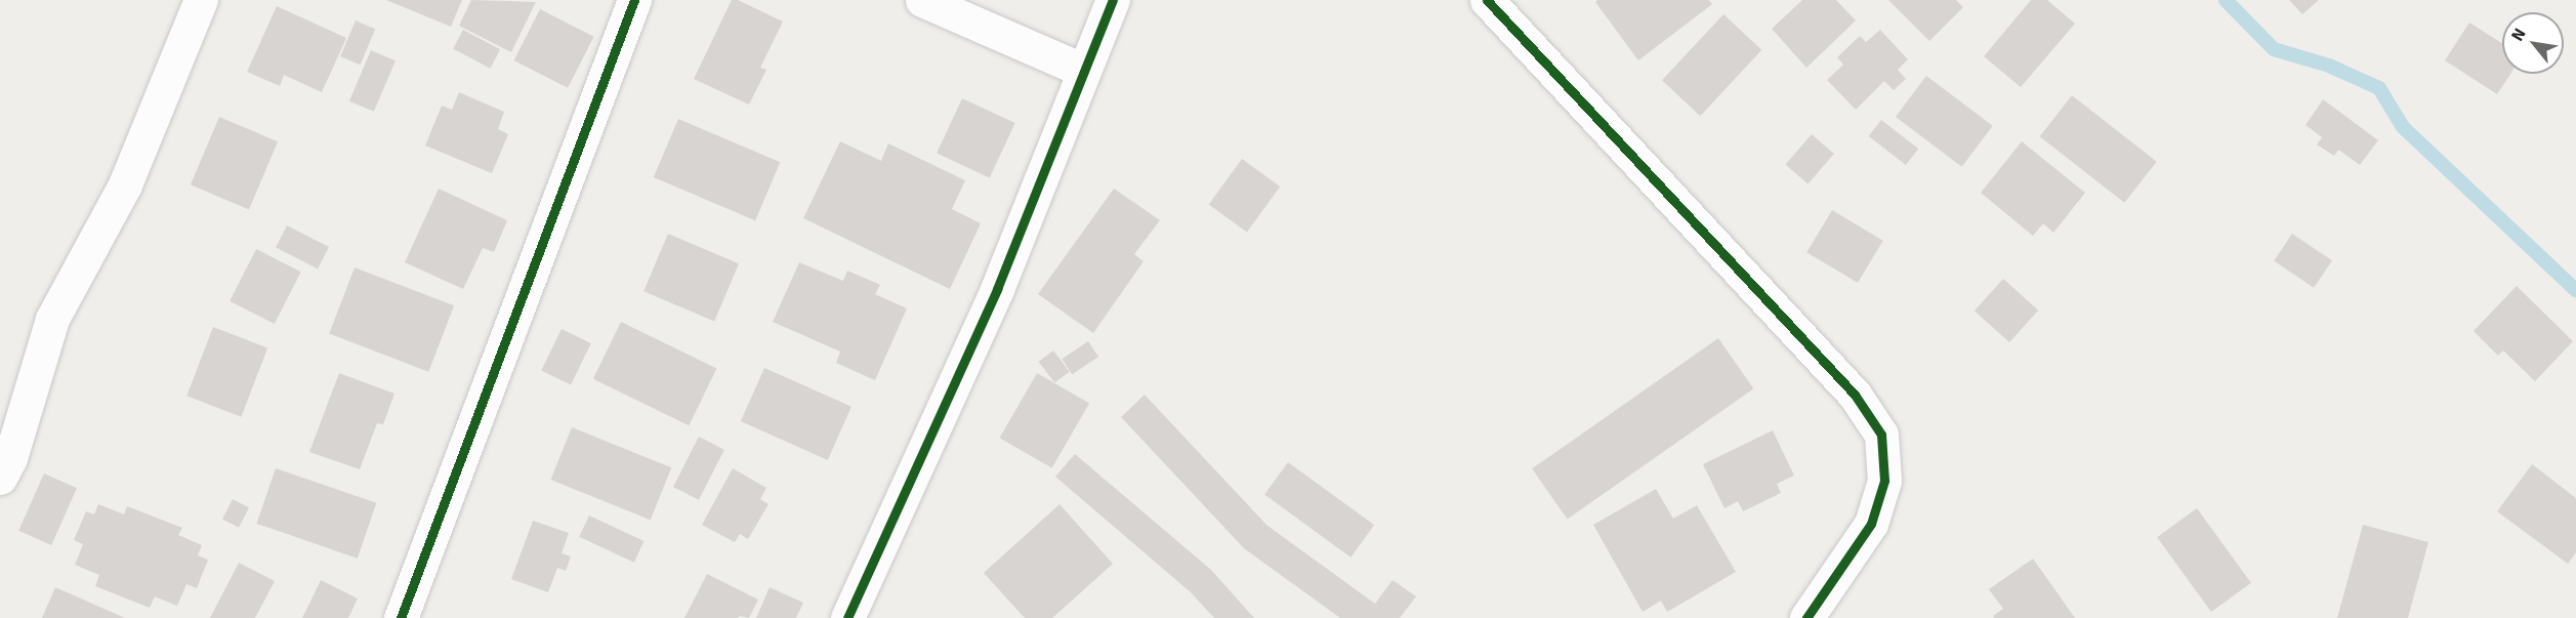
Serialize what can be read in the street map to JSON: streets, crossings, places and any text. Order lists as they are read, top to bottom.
{
  "north": "top left"
}
